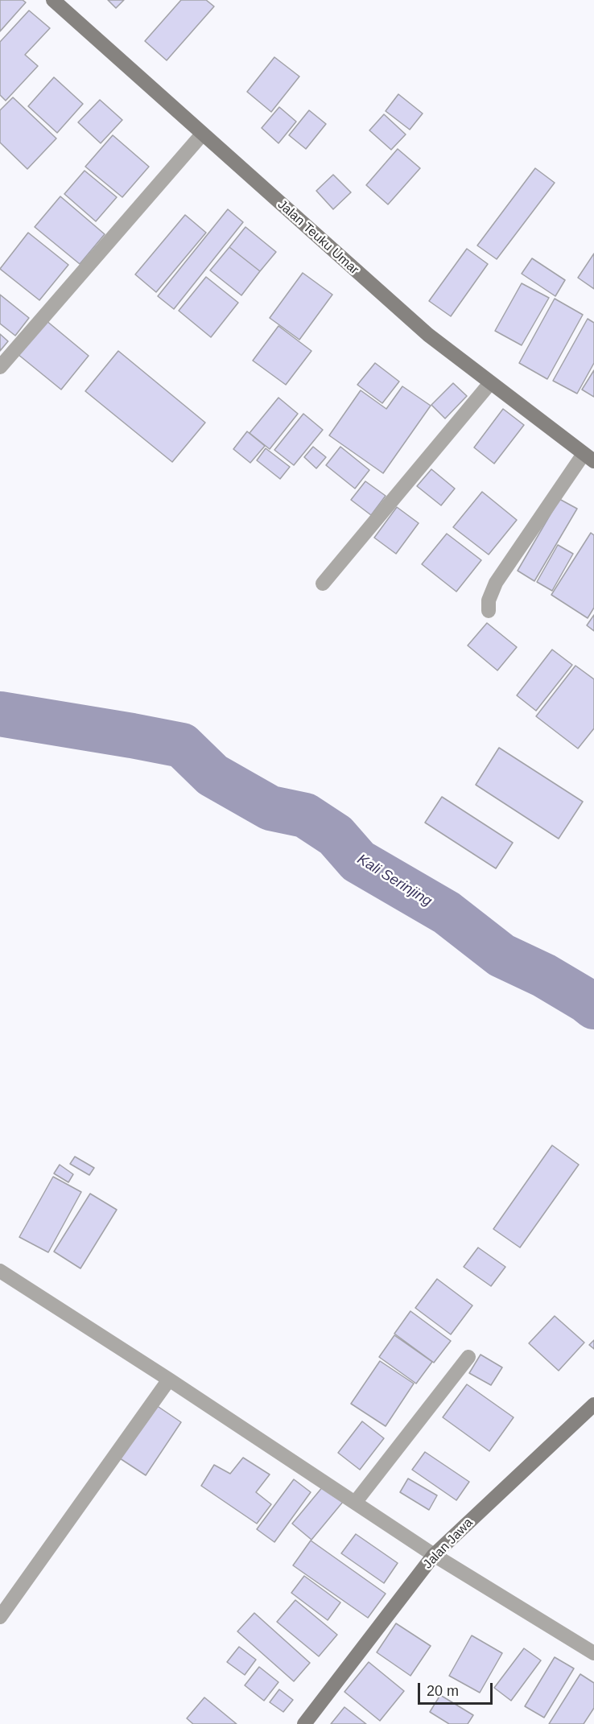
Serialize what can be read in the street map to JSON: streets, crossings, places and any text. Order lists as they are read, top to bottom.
{
  "streets": {
    "main road": ["Jalan Teuku Umar", "Jalan Jawa"]
  },
  "water": ["Kali Serinjing"],
  "scale_bar": "20 m"
}
